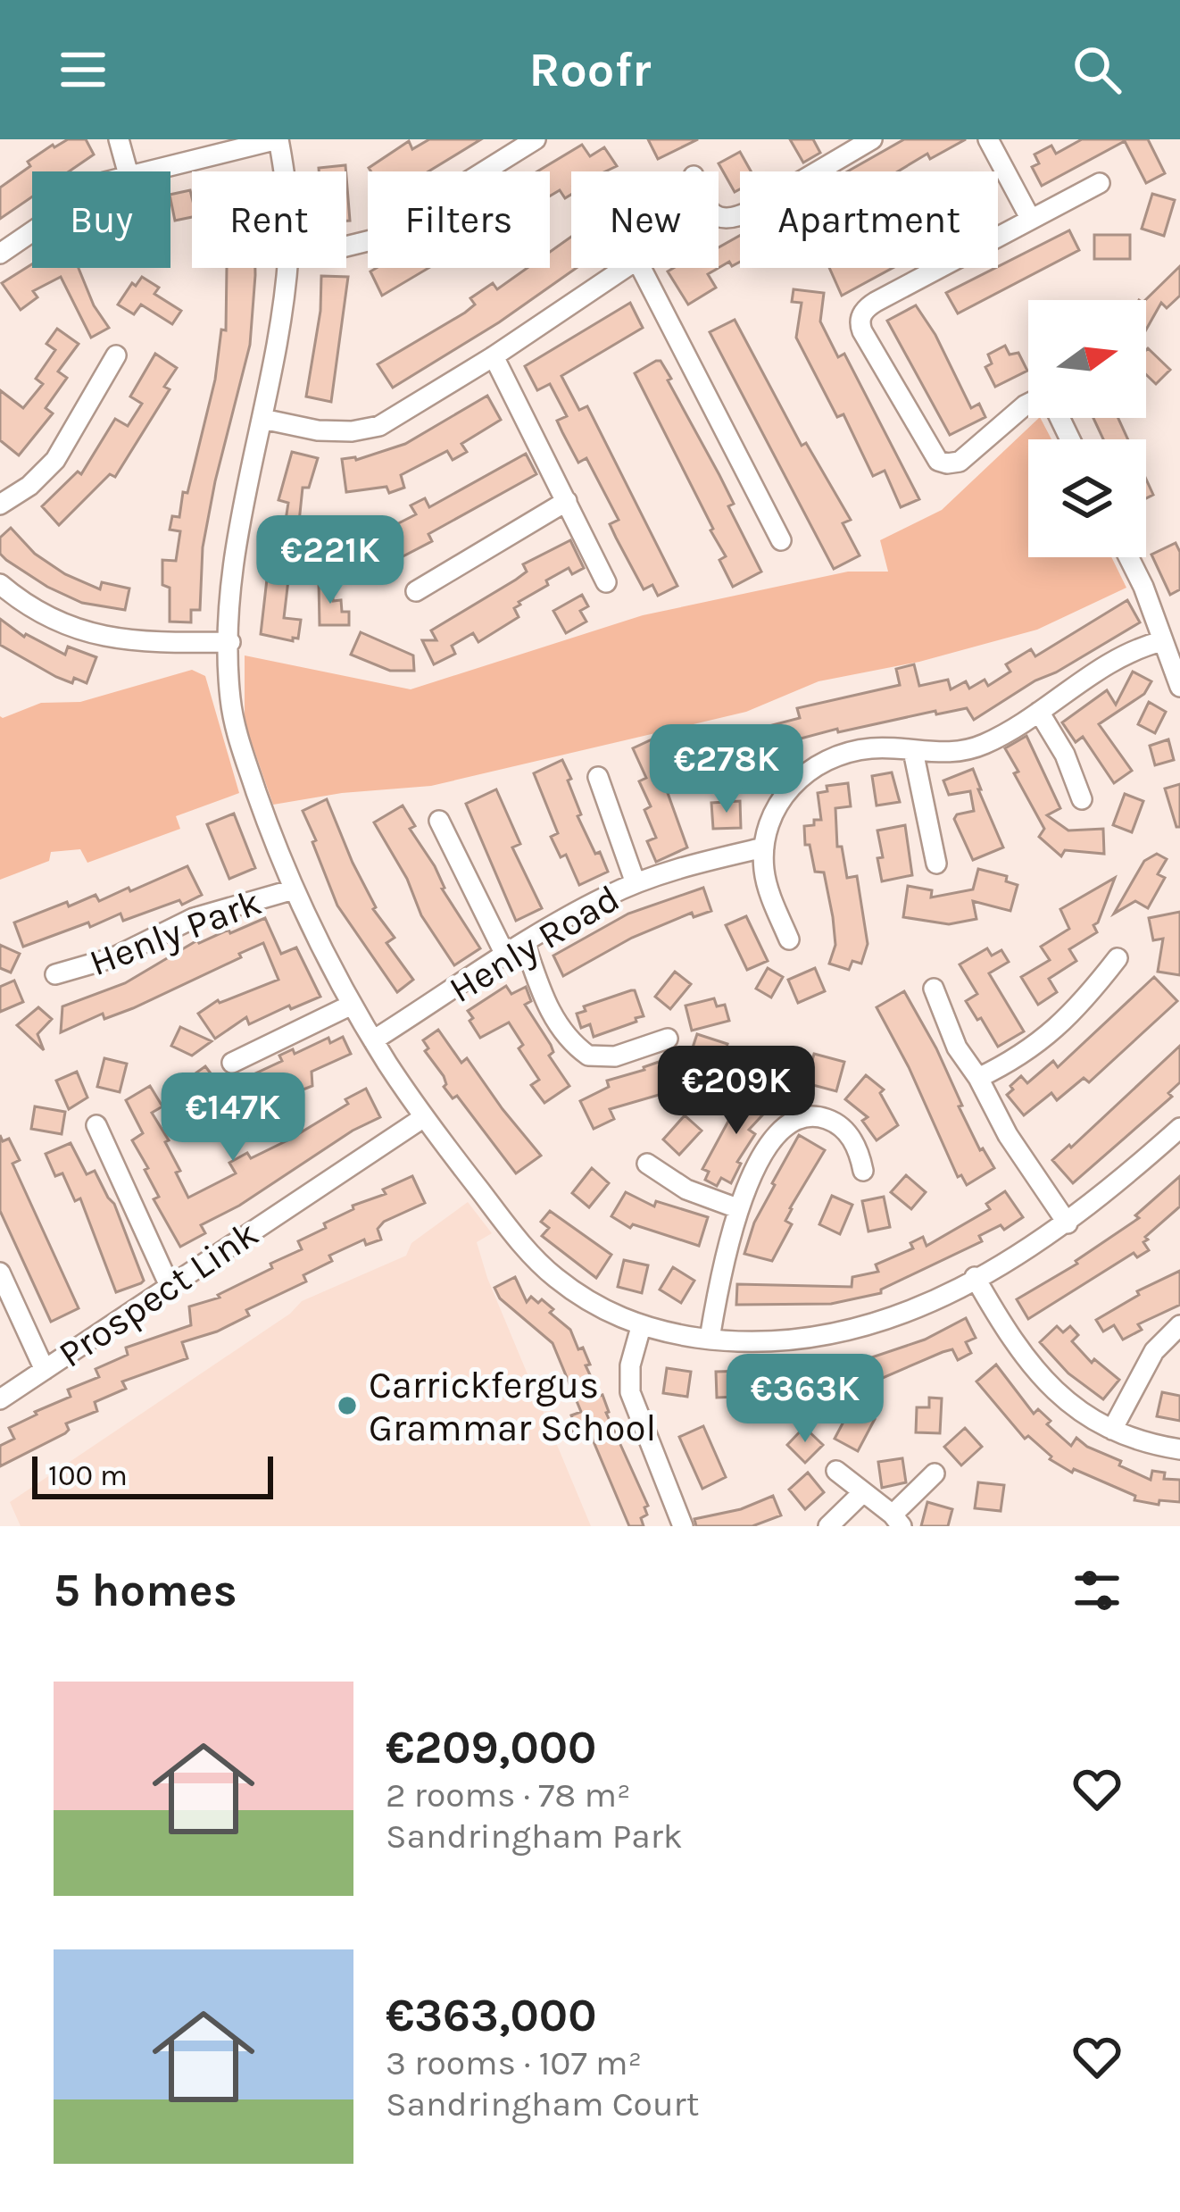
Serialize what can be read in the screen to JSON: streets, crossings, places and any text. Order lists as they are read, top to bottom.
{
  "streets": {
    "street": ["Henly Park", "Henly Road", "Prospect Link"]
  },
  "places": ["Carrickfergus Grammar School"],
  "scale_bar": "100 m",
  "north": "right",
  "page": {
    "header": "Roofr",
    "chip": [
      "Buy",
      "Rent",
      "Filters",
      "New",
      "Apartment"
    ],
    "price": [
      "€221K",
      "€278K",
      "€209K",
      "€147K",
      "€363K"
    ],
    "scale": "100 m",
    "heading": "5 homes",
    "list": [
      {
        "name": "€209,000",
        "note": "2 rooms · 78 m² · Sandringham Park"
      },
      {
        "name": "€363,000",
        "note": "3 rooms · 107 m² · Sandringham Court"
      }
    ]
  }
}
